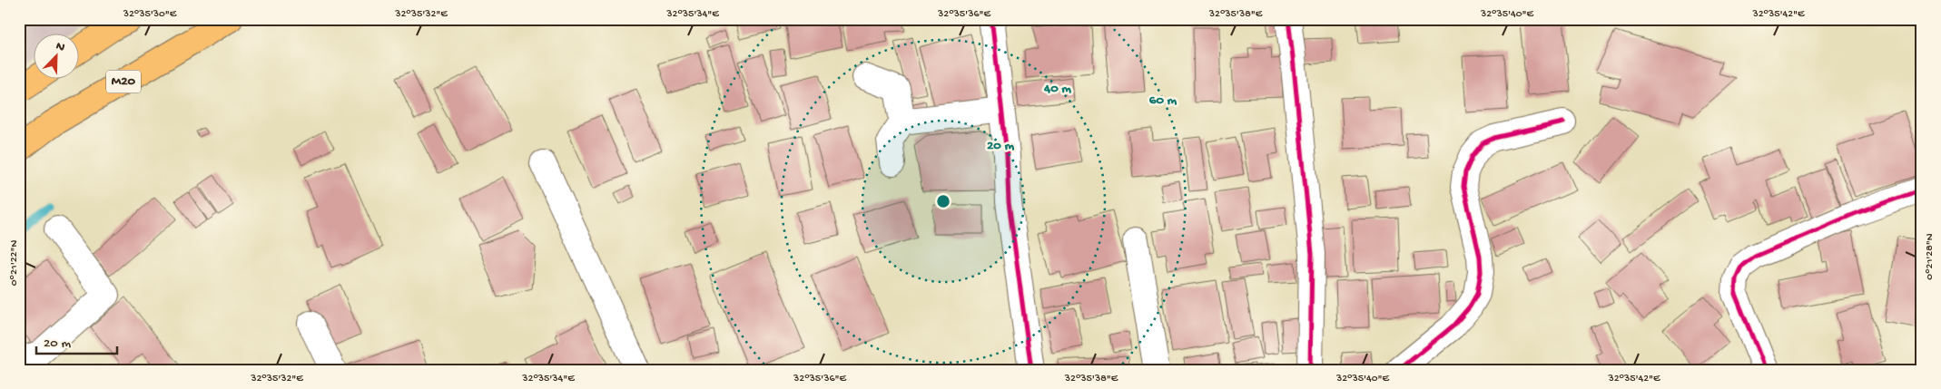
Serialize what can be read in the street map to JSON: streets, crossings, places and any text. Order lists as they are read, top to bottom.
{
  "streets": {
    "highway": ["M20"]
  },
  "scale_bar": "20 m",
  "north": "top right",
  "coordinates": [
    "32°35'30\"E",
    "32°35'32\"E",
    "32°35'34\"E",
    "32°35'36\"E",
    "32°35'38\"E",
    "32°35'40\"E",
    "32°35'42\"E",
    "0°21'28\"N",
    "0°21'22\"N"
  ],
  "rings": ["40 m", "60 m", "20 m"]
}
